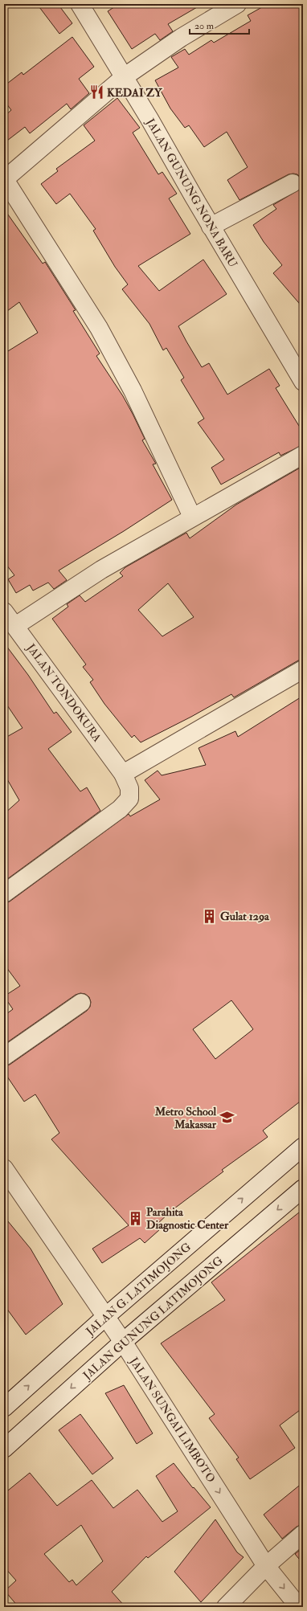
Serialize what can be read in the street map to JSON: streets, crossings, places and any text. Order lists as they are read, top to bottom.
{
  "streets": {
    "street": [
      "JALAN GUNUNG NONA BARU",
      "JALAN TONDOKURA",
      "JALAN G. LATIMOJONG",
      "JALAN GUNUNG LATIMOJONG",
      "JALAN SUNGAI LIMBOTO"
    ]
  },
  "crossings": [
    ["JALAN G. LATIMOJONG", "JALAN SUNGAI LIMBOTO"],
    ["JALAN GUNUNG LATIMOJONG", "JALAN SUNGAI LIMBOTO"]
  ],
  "one_way": ["JALAN G. LATIMOJONG", "JALAN GUNUNG LATIMOJONG", "JALAN SUNGAI LIMBOTO"],
  "places": {
    "restaurant": ["KEDAI ZY"],
    "building": ["Gulat 129a", "Parahita Diagnostic Center"],
    "school or university": ["Metro School Makassar"]
  },
  "scale_bar": "20 m"
}
